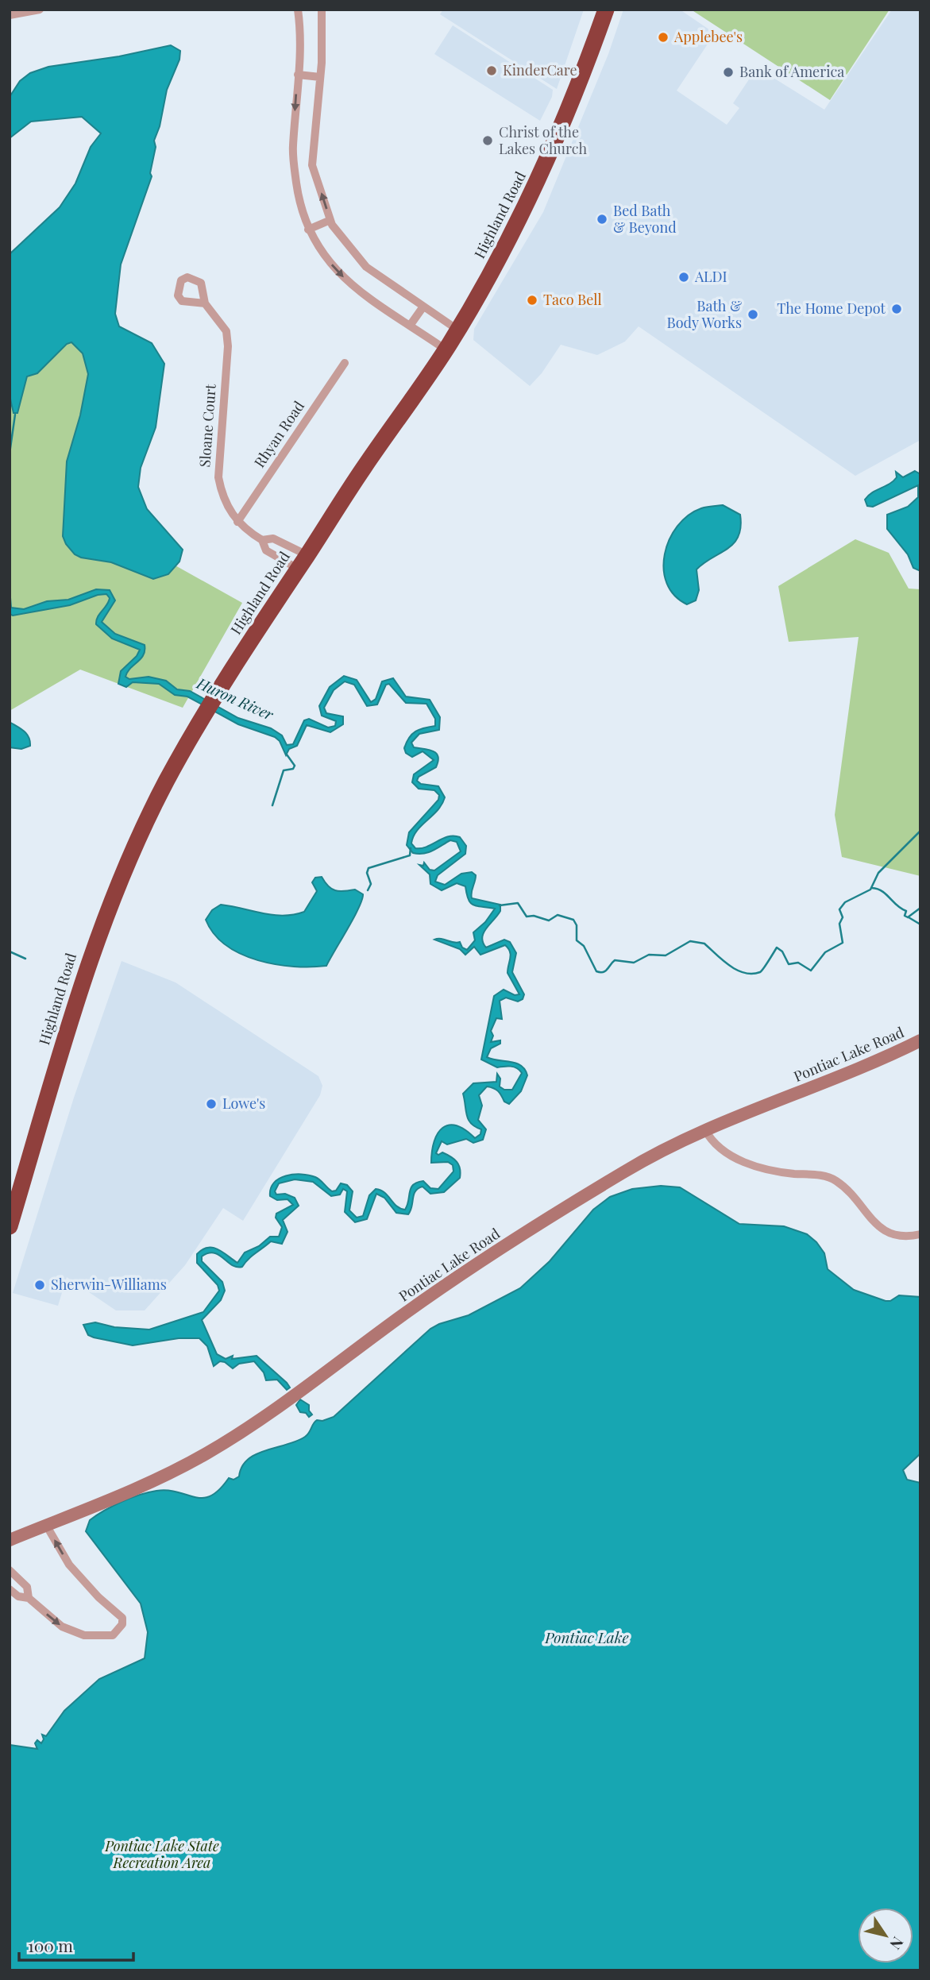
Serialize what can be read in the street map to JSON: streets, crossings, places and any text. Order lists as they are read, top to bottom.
{
  "streets": {
    "highway": ["Highland Road"],
    "street": ["Sloane Court", "Rhyan Road", "Pontiac Lake Road"]
  },
  "crossings": [
    ["Highland Road", "Sloane Court"],
    ["Sloane Court", "Rhyan Road"]
  ],
  "water": ["Huron River", "Pontiac Lake"],
  "parks": ["Pontiac Lake State Recreation Area"],
  "places": [
    "Applebee's",
    "KinderCare",
    "Bank of America",
    "Christ of the Lakes Church",
    "Bed Bath & Beyond",
    "ALDI",
    "Taco Bell",
    "The Home Depot",
    "Bath & Body Works",
    "Lowe's",
    "Sherwin-Williams"
  ],
  "scale_bar": "100 m",
  "north": "bottom right"
}
